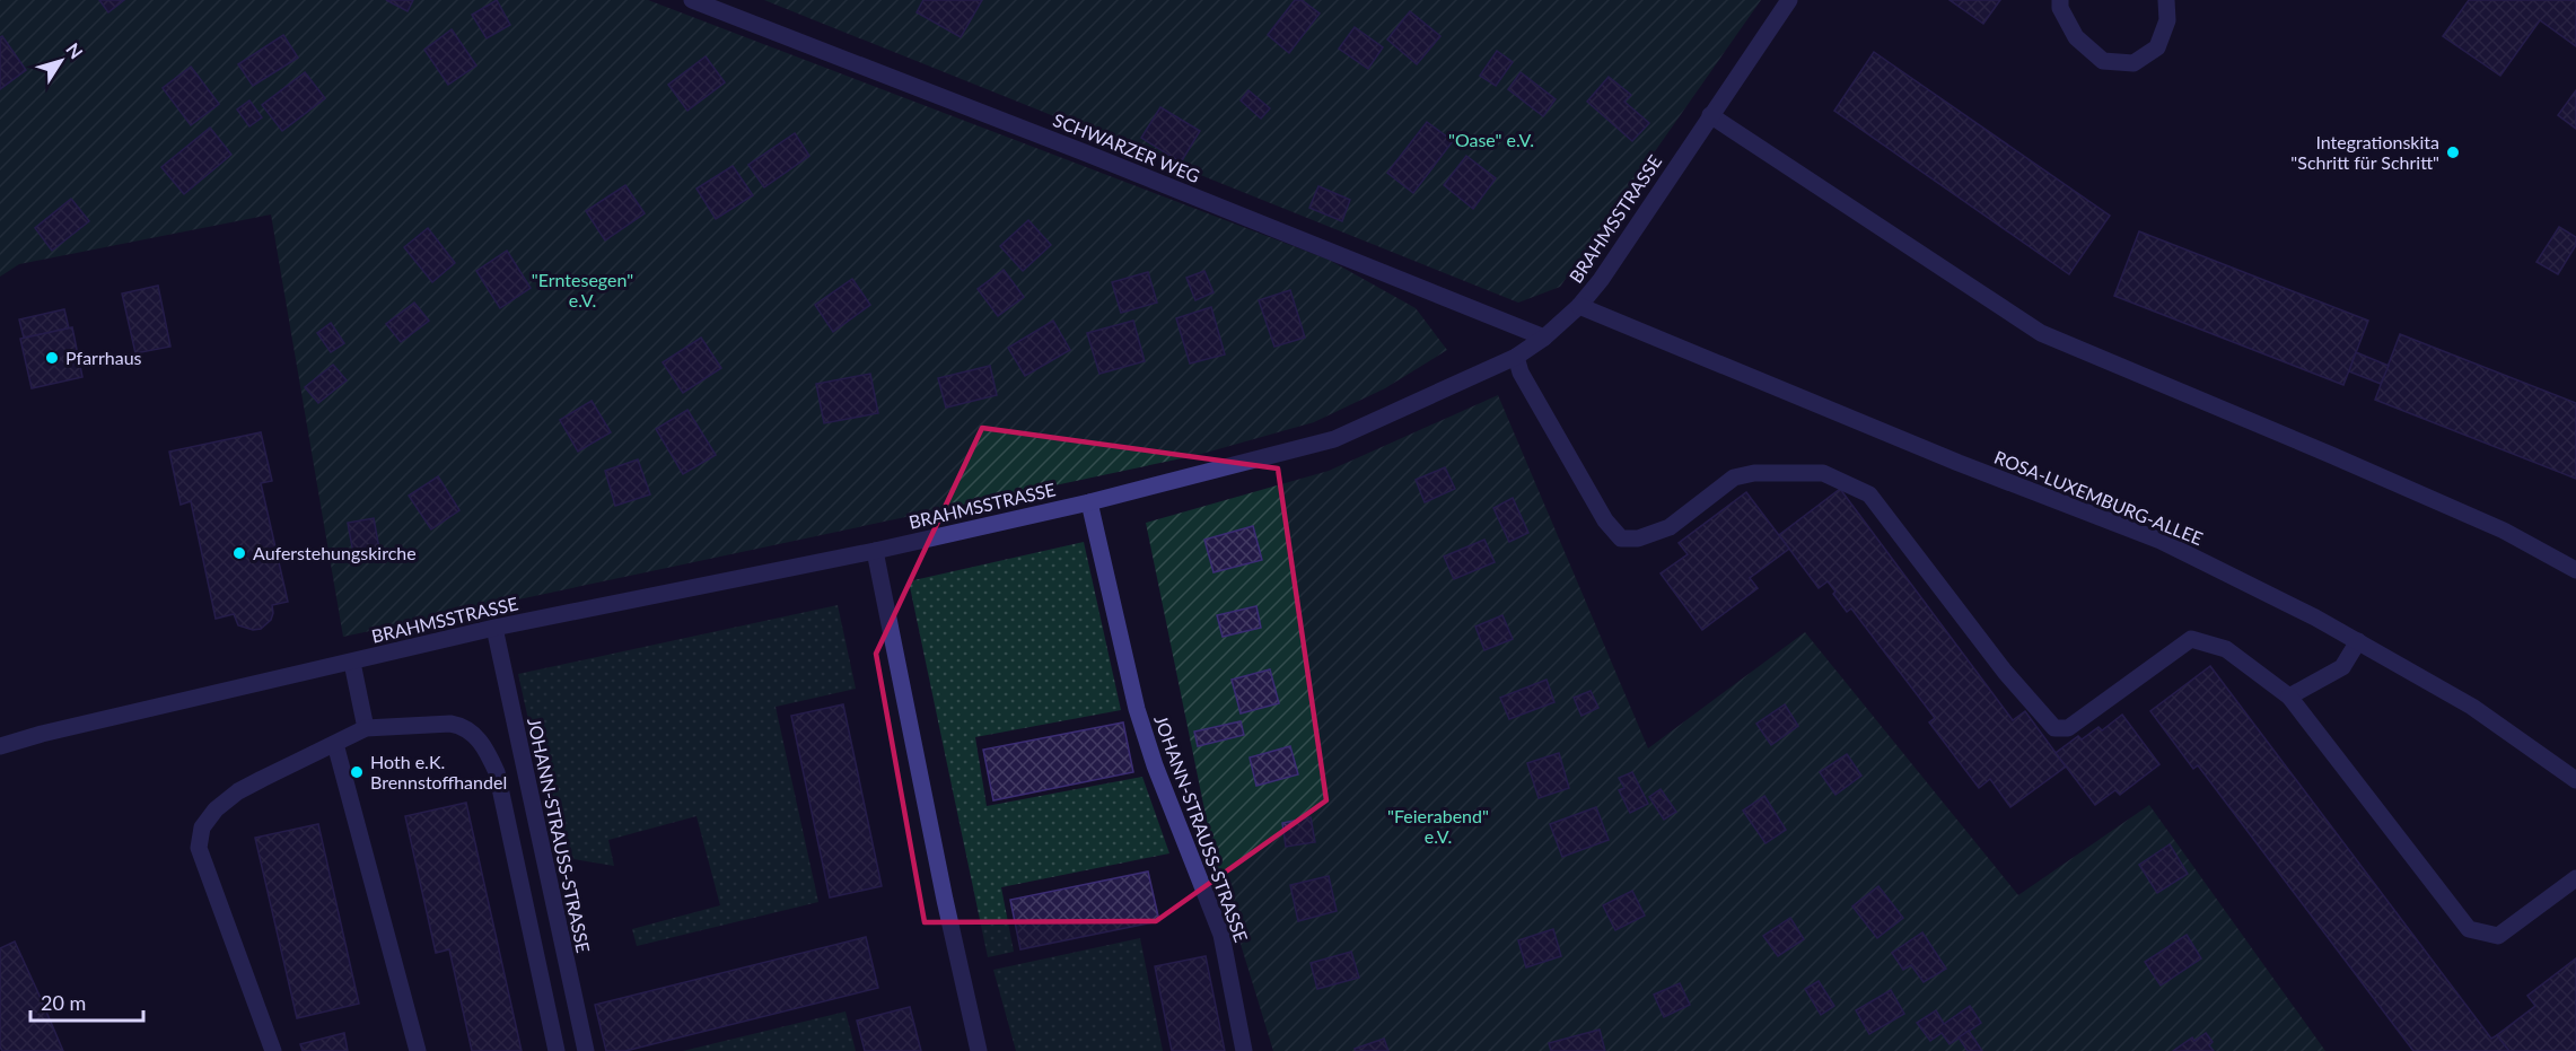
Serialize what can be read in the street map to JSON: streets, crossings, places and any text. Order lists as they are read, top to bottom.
{
  "streets": {
    "street": [
      "SCHWARZER WEG",
      "BRAHMSSTRASSE",
      "ROSA-LUXEMBURG-ALLEE",
      "JOHANN-STRAUSS-STRASSE"
    ]
  },
  "crossings": [
    ["SCHWARZER WEG", "BRAHMSSTRASSE"],
    ["BRAHMSSTRASSE", "ROSA-LUXEMBURG-ALLEE"],
    ["BRAHMSSTRASSE", "JOHANN-STRAUSS-STRASSE"]
  ],
  "parks": ["\"Oase\" e.V.", "\"Erntesegen\" e.V.", "\"Feierabend\" e.V."],
  "places": [
    "Integrationskita \"Schritt für Schritt\"",
    "Pfarrhaus",
    "Auferstehungskirche",
    "Hoth e.K. Brennstoffhandel"
  ],
  "scale_bar": "20 m",
  "north": "top right"
}
